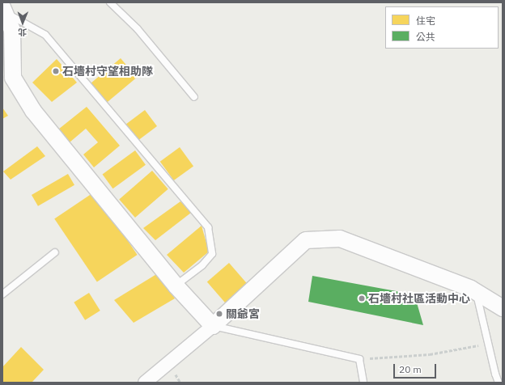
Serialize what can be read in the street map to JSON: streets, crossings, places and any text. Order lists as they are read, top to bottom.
{
  "places": ["石墻村守望相助隊", "石墻村社區活動中心", "關爺宮"],
  "legend": ["住宅", "公共"],
  "scale_bar": "20 m",
  "north": "bottom"
}
